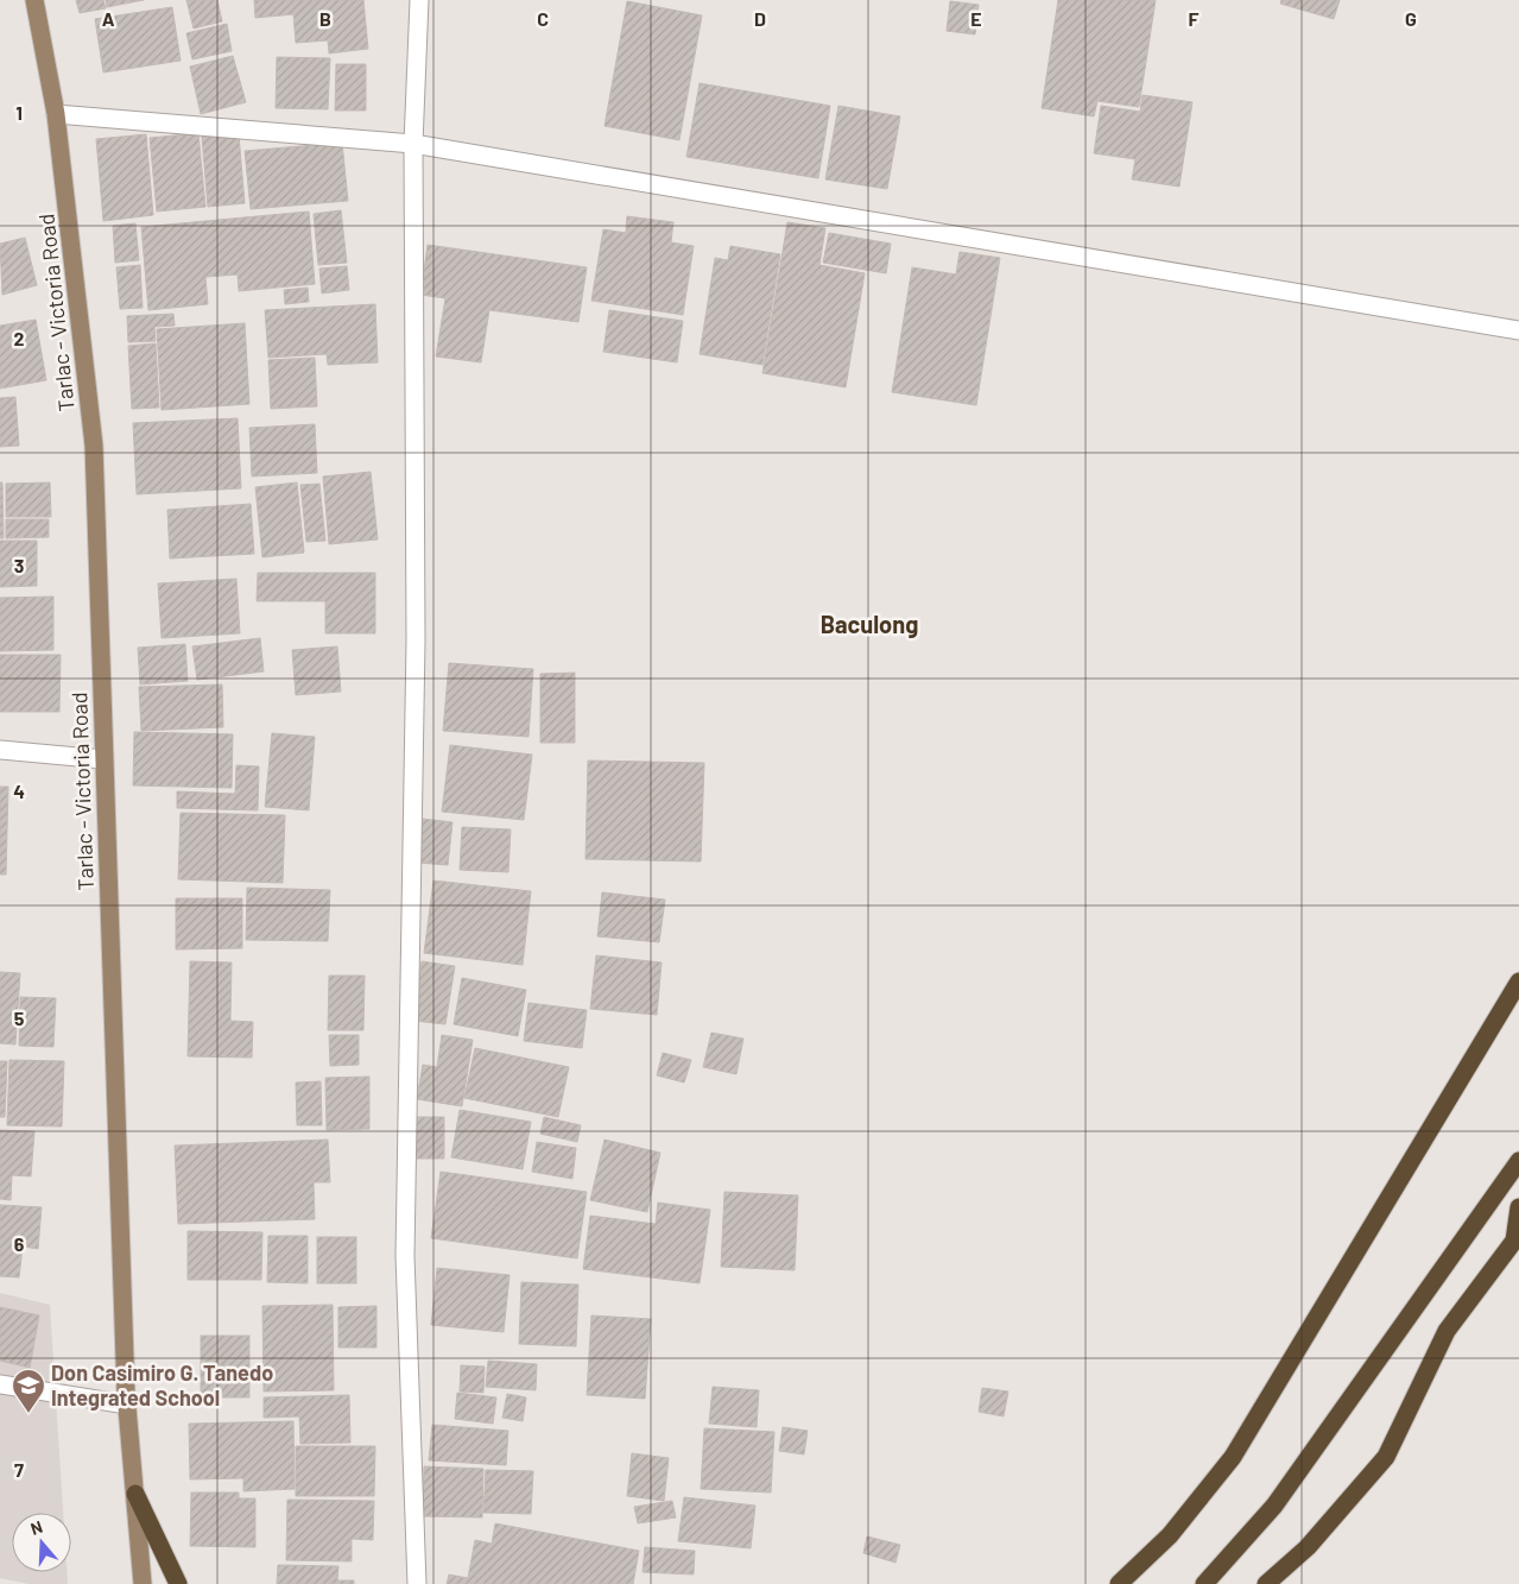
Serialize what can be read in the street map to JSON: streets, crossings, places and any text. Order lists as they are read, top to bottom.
{
  "streets": {
    "main road": ["Tarlac - Victoria Road"]
  },
  "districts": ["Baculong"],
  "places": {
    "school or university": ["Don Casimiro G. Tanedo Integrated School"]
  },
  "north": "top",
  "grid": {
    "columns": [
      "A",
      "B",
      "C",
      "D",
      "E",
      "F",
      "G"
    ],
    "rows": [
      "1",
      "2",
      "3",
      "4",
      "5",
      "6",
      "7"
    ]
  }
}
